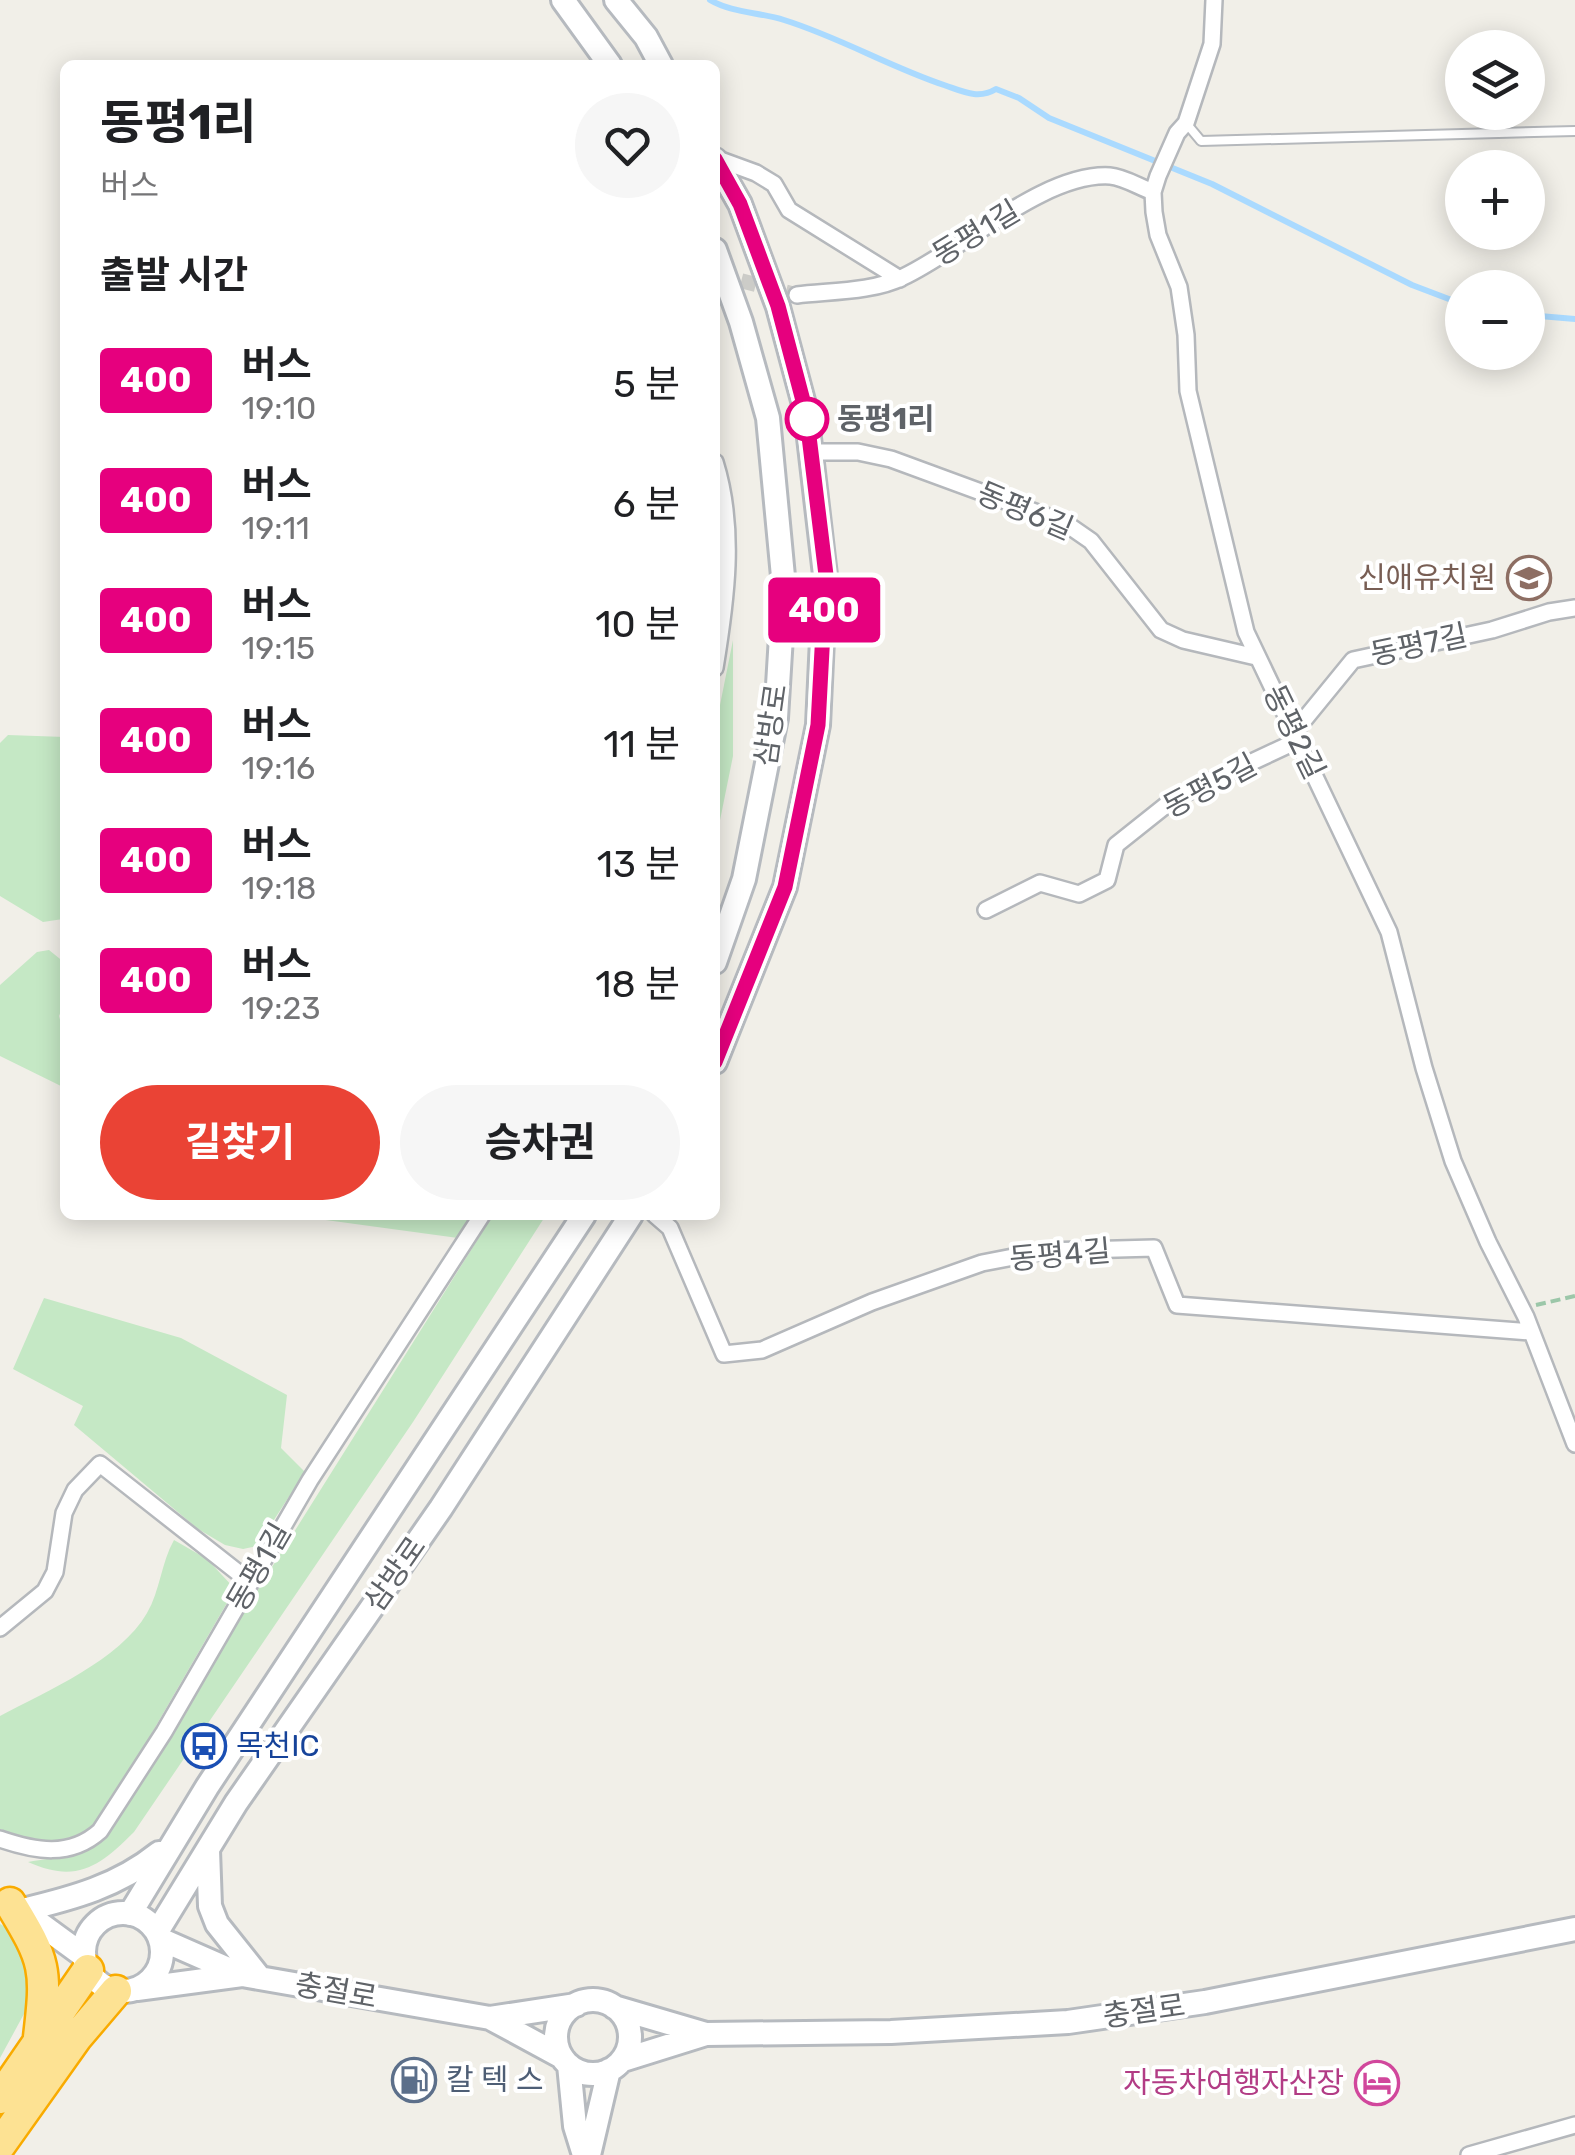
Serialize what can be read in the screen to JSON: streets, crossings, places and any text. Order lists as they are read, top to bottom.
{
  "streets": {
    "street": [
      "동평1길",
      "동평6길",
      "동평7길",
      "삼방로",
      "동평2길",
      "동평5길",
      "동평4길",
      "충절로"
    ]
  },
  "crossings": [
    ["동평1길", "동평2길"],
    ["동평6길", "삼방로"],
    ["동평6길", "동평2길"],
    ["동평7길", "동평2길"],
    ["동평7길", "동평5길"],
    ["삼방로", "충절로"],
    ["동평2길", "동평5길"],
    ["동평2길", "동평4길"]
  ],
  "places": {
    "other": ["동평1리"],
    "school or university": ["신애유치원"],
    "bus stop": ["목천IC"],
    "fuel station": ["칼 텍 스"],
    "hotel": ["자동차여행자산장"]
  },
  "lines": ["bus line 400"],
  "page": {
    "on_map": "400",
    "map_buttons": ["+", "−"],
    "heading": [
      ["동평1리", "버스"],
      "출발 시간"
    ],
    "list": [
      {
        "mark": "400",
        "name": "버스",
        "note": "19:10",
        "value": "5 분"
      },
      {
        "mark": "400",
        "name": "버스",
        "note": "19:11",
        "value": "6 분"
      },
      {
        "mark": "400",
        "name": "버스",
        "note": "19:15",
        "value": "10 분"
      },
      {
        "mark": "400",
        "name": "버스",
        "note": "19:16",
        "value": "11 분"
      },
      {
        "mark": "400",
        "name": "버스",
        "note": "19:18",
        "value": "13 분"
      },
      {
        "mark": "400",
        "name": "버스",
        "note": "19:23",
        "value": "18 분"
      }
    ],
    "buttons": ["길찾기", "승차권"]
  }
}
